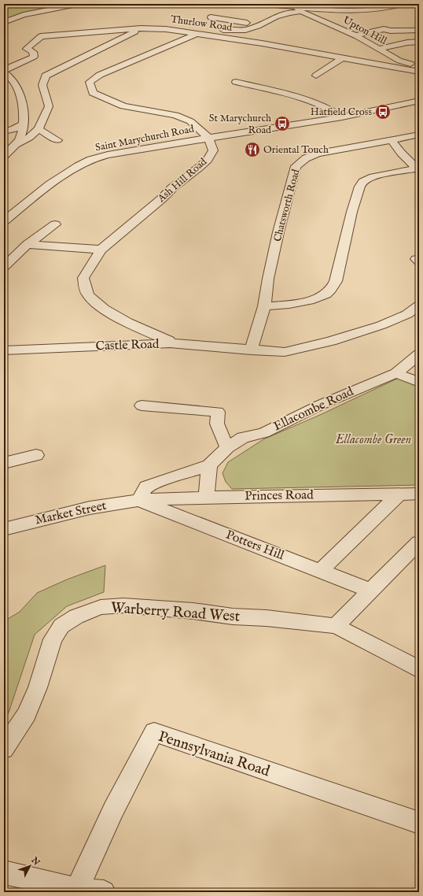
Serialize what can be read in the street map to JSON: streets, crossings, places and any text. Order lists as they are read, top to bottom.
{
  "streets": {
    "street": [
      "Thurlow Road",
      "Upton Hill",
      "Saint Marychurch Road",
      "Ash Hill Road",
      "Chatsworth Road",
      "Castle Road",
      "Ellacombe Road",
      "Princes Road",
      "Market Street",
      "Potters Hill",
      "Warberry Road West",
      "Pennsylvania Road"
    ]
  },
  "crossings": [
    ["Saint Marychurch Road", "Ash Hill Road"],
    ["Ash Hill Road", "Castle Road"],
    ["Chatsworth Road", "Castle Road"],
    ["Ellacombe Road", "Princes Road"],
    ["Ellacombe Road", "Market Street"],
    ["Ellacombe Road", "Potters Hill"],
    ["Princes Road", "Market Street"],
    ["Princes Road", "Potters Hill"],
    ["Market Street", "Potters Hill"]
  ],
  "parks": ["Ellacombe Green"],
  "places": {
    "bus stop": ["Hatfield Cross", "St Marychurch Road"],
    "restaurant": ["Oriental Touch"]
  },
  "north": "top right"
}
